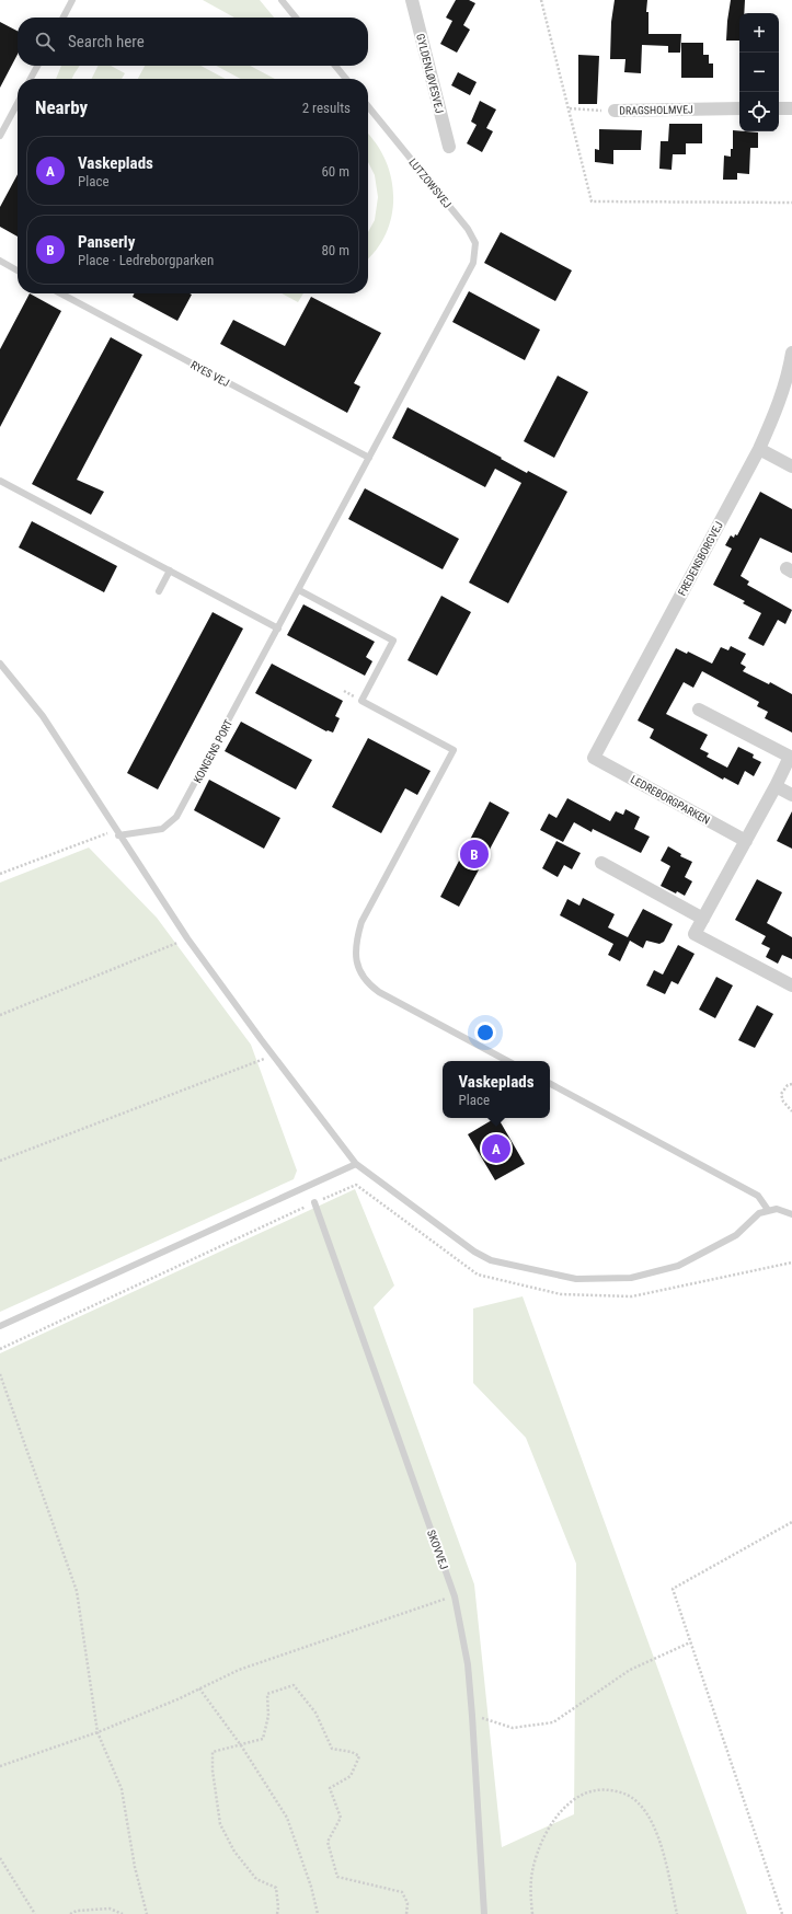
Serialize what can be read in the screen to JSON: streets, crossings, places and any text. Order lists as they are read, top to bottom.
{
  "streets": {
    "street": [
      "GYLDENLØVESVEJ",
      "DRAGSHOLMVEJ",
      "FREDENSBORGVEJ",
      "LEDREBORGPARKEN"
    ],
    "lane": [
      "LUTZOWSVEJ",
      "RYES VEJ",
      "KONGENS PORT",
      "SKOVVEJ"
    ]
  },
  "crossings": [
    ["LUTZOWSVEJ", "RYES VEJ"],
    ["LUTZOWSVEJ", "KONGENS PORT"],
    ["RYES VEJ", "KONGENS PORT"],
    ["FREDENSBORGVEJ", "LEDREBORGPARKEN"]
  ],
  "page": {
    "map_buttons": ["+", "−"],
    "search": "Search here",
    "heading": ["Nearby", "2 results"],
    "list": [
      {
        "mark": "A",
        "name": "Vaskeplads",
        "note": "Place",
        "value": "60 m"
      },
      {
        "mark": "B",
        "name": "Panserly",
        "note": "Place · Ledreborgparken",
        "value": "80 m"
      }
    ],
    "pins": ["B", "A"],
    "popup": ["Vaskeplads", "Place"]
  }
}
